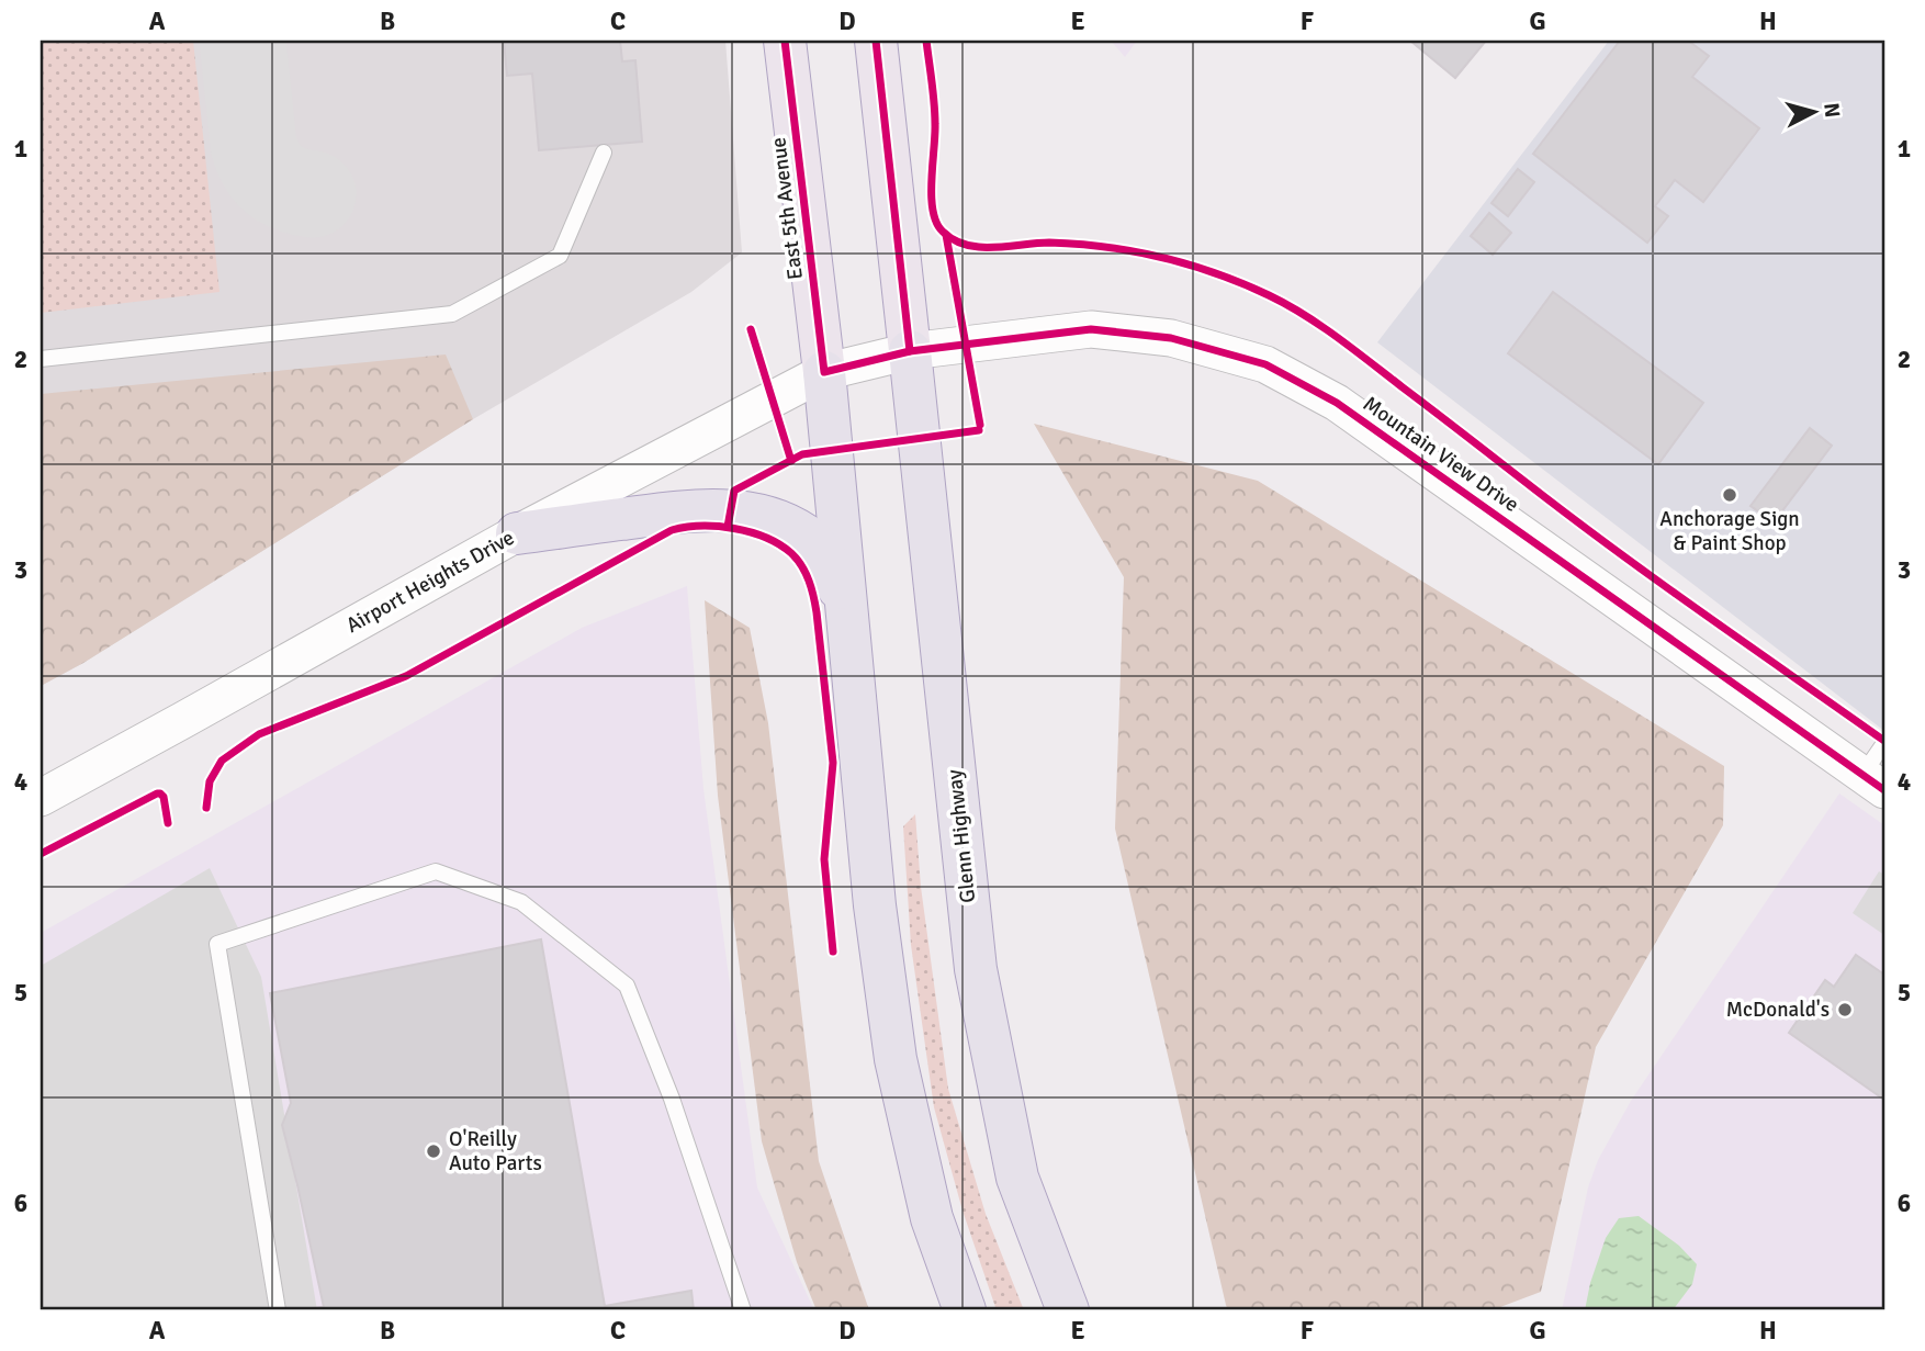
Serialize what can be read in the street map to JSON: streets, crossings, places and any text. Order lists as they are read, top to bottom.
{
  "streets": {
    "highway": ["East 5th Avenue", "Glenn Highway"],
    "street": ["Mountain View Drive", "Airport Heights Drive"]
  },
  "crossings": [
    ["East 5th Avenue", "Mountain View Drive"],
    ["East 5th Avenue", "Airport Heights Drive"],
    ["Mountain View Drive", "Airport Heights Drive"],
    ["Mountain View Drive", "Glenn Highway"]
  ],
  "places": ["Anchorage Sign & Paint Shop", "McDonald's", "O'Reilly Auto Parts"],
  "north": "right",
  "grid": {
    "columns": [
      "A",
      "B",
      "C",
      "D",
      "E",
      "F",
      "G",
      "H"
    ],
    "rows": [
      "1",
      "2",
      "3",
      "4",
      "5",
      "6"
    ]
  }
}
